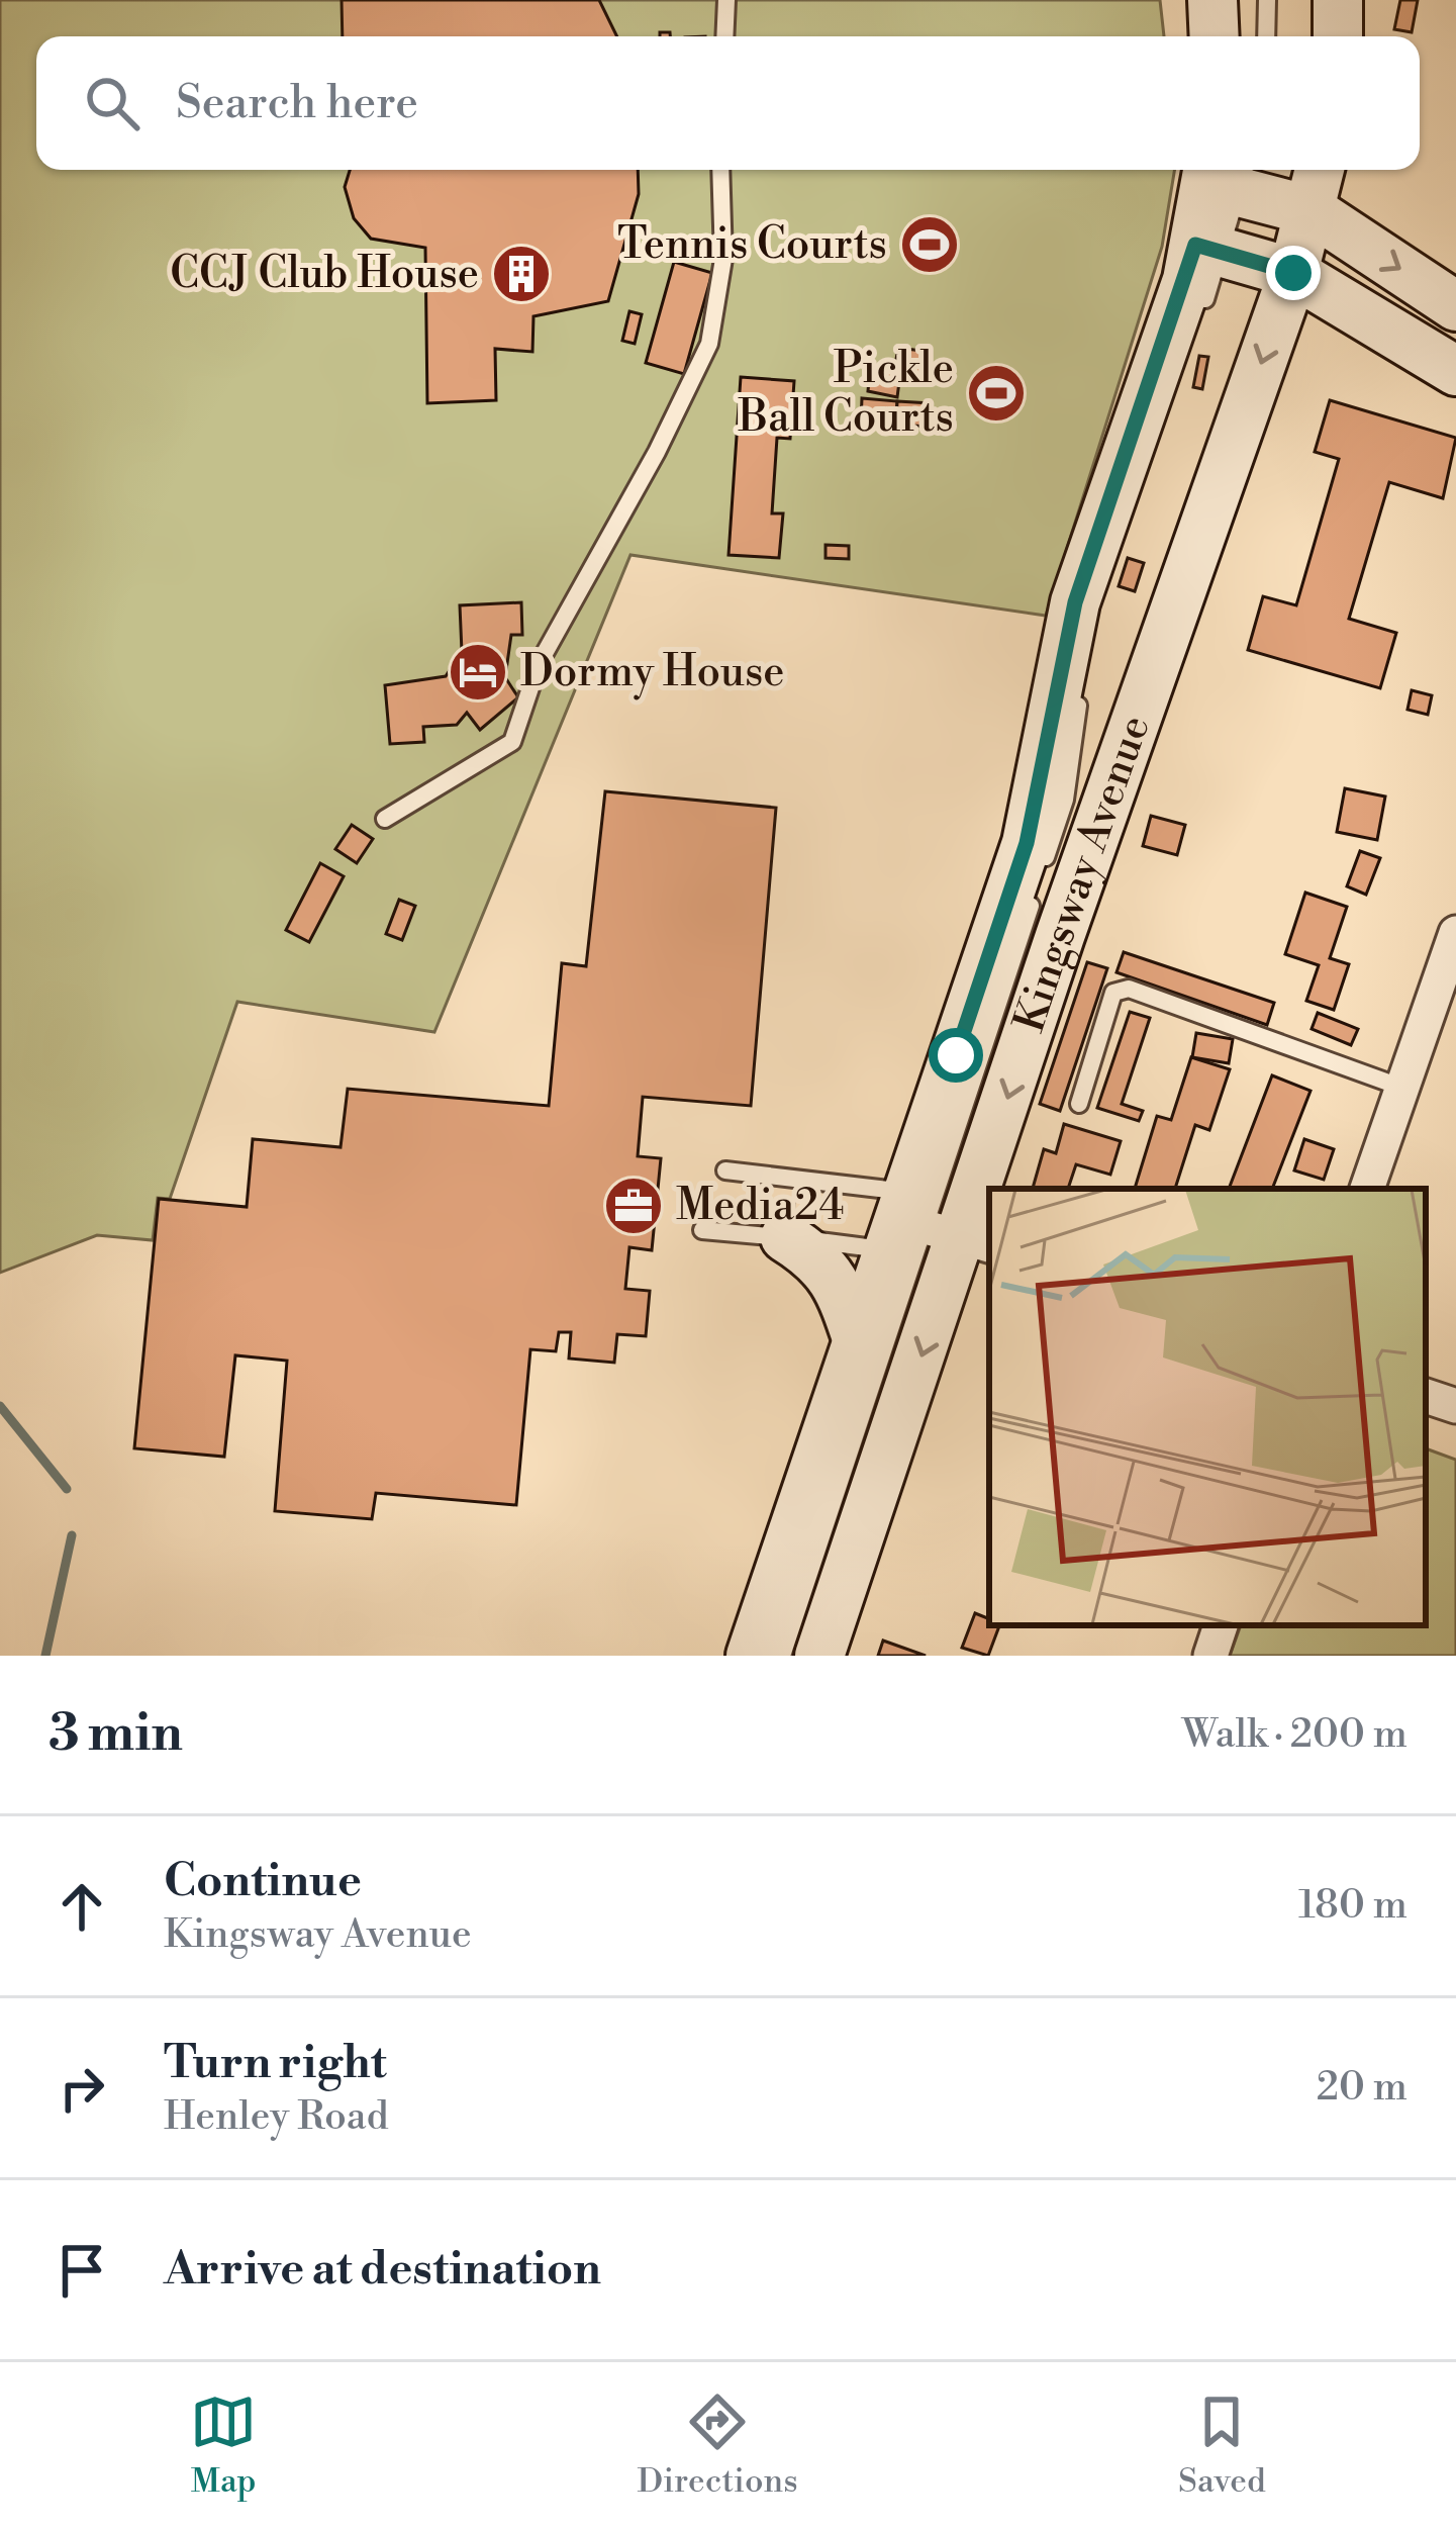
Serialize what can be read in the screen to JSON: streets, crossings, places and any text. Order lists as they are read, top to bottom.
{
  "streets": {
    "main road": ["Kingsway Avenue"]
  },
  "places": {
    "sports": ["Tennis Courts", "Pickle Ball Courts"],
    "building": ["CCJ Club House"],
    "hotel": ["Dormy House"],
    "office": ["Media24"]
  },
  "page": {
    "search": "Search here",
    "heading": ["3 min", "Walk · 200 m"],
    "list": [
      ["Continue", "Kingsway Avenue", "180 m"],
      ["Turn right", "Henley Road", "20 m"],
      "Arrive at destination"
    ],
    "nav": ["Map", "Directions", "Saved"]
  }
}
